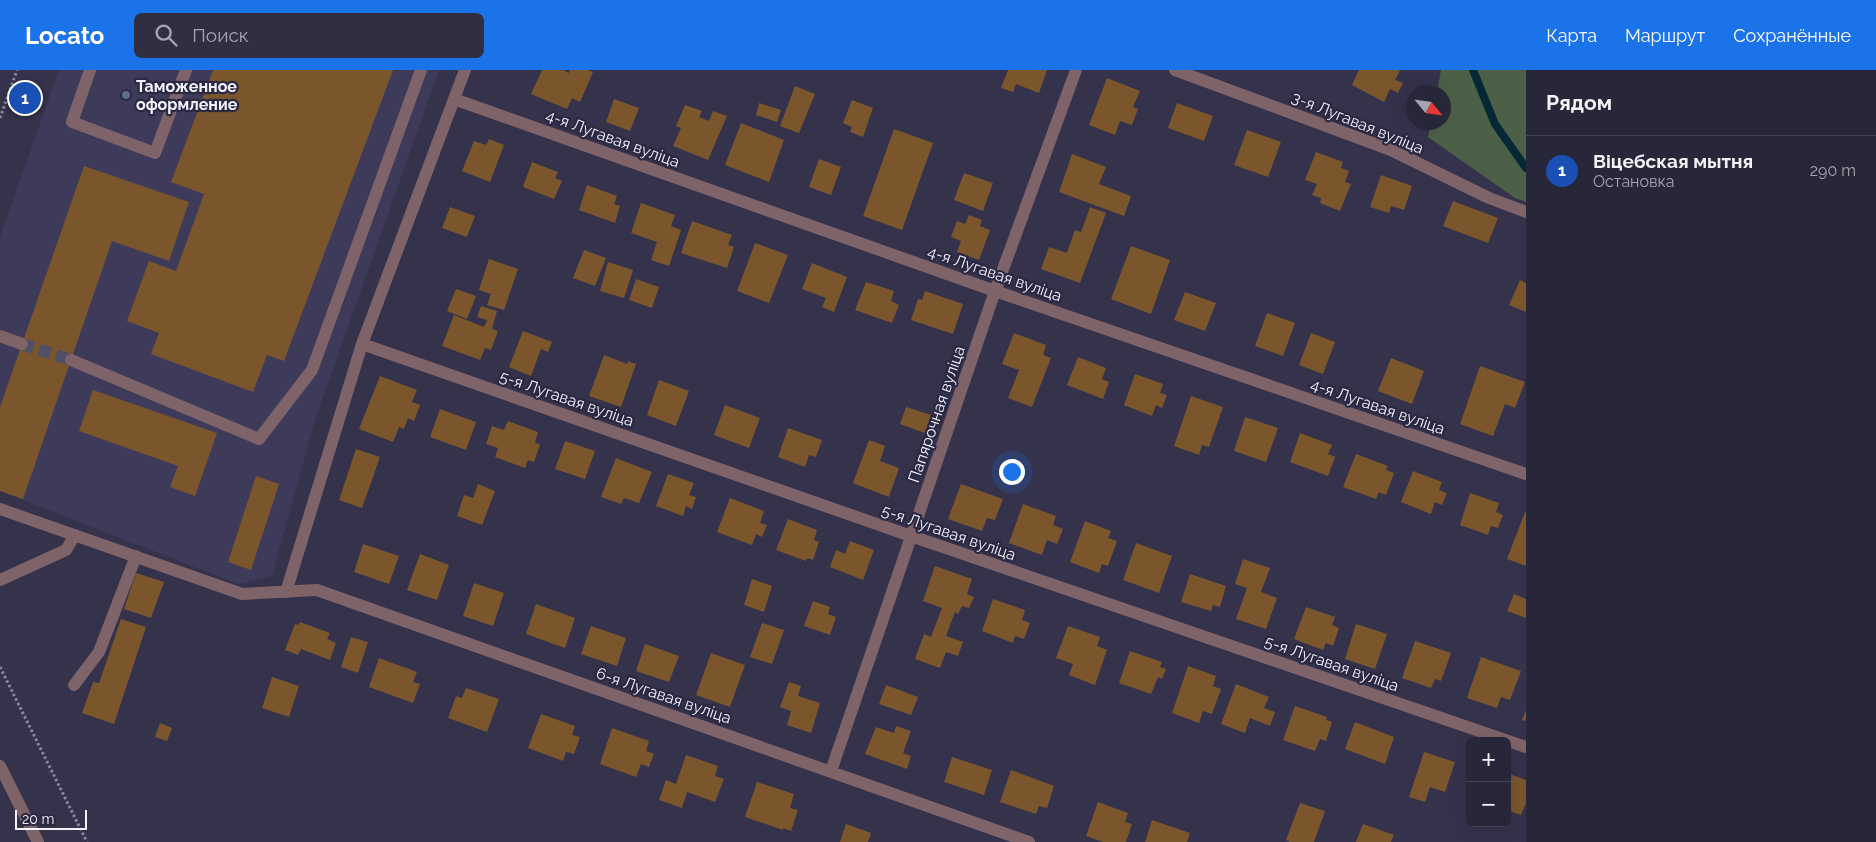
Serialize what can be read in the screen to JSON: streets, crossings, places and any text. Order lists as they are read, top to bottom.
{
  "streets": {
    "street": [
      "3-я Лугавая вуліца",
      "4-я Лугавая вуліца",
      "5-я Лугавая вуліца",
      "Папярочная вуліца",
      "6-я Лугавая вуліца"
    ]
  },
  "crossings": [
    ["4-я Лугавая вуліца", "Папярочная вуліца"],
    ["5-я Лугавая вуліца", "Папярочная вуліца"],
    ["Папярочная вуліца", "6-я Лугавая вуліца"]
  ],
  "places": ["Таможенное оформление"],
  "scale_bar": "20 m",
  "north": "bottom right",
  "page": {
    "header": "Locato",
    "search": "Поиск",
    "nav": ["Карта", "Маршрут", "Сохранённые"],
    "heading": "Рядом",
    "pins": "1",
    "list": [
      {
        "mark": "1",
        "name": "Віцебская мытня",
        "note": "Остановка",
        "value": "290 m"
      }
    ],
    "map_buttons": ["+", "−"],
    "scale": "20 m"
  }
}
